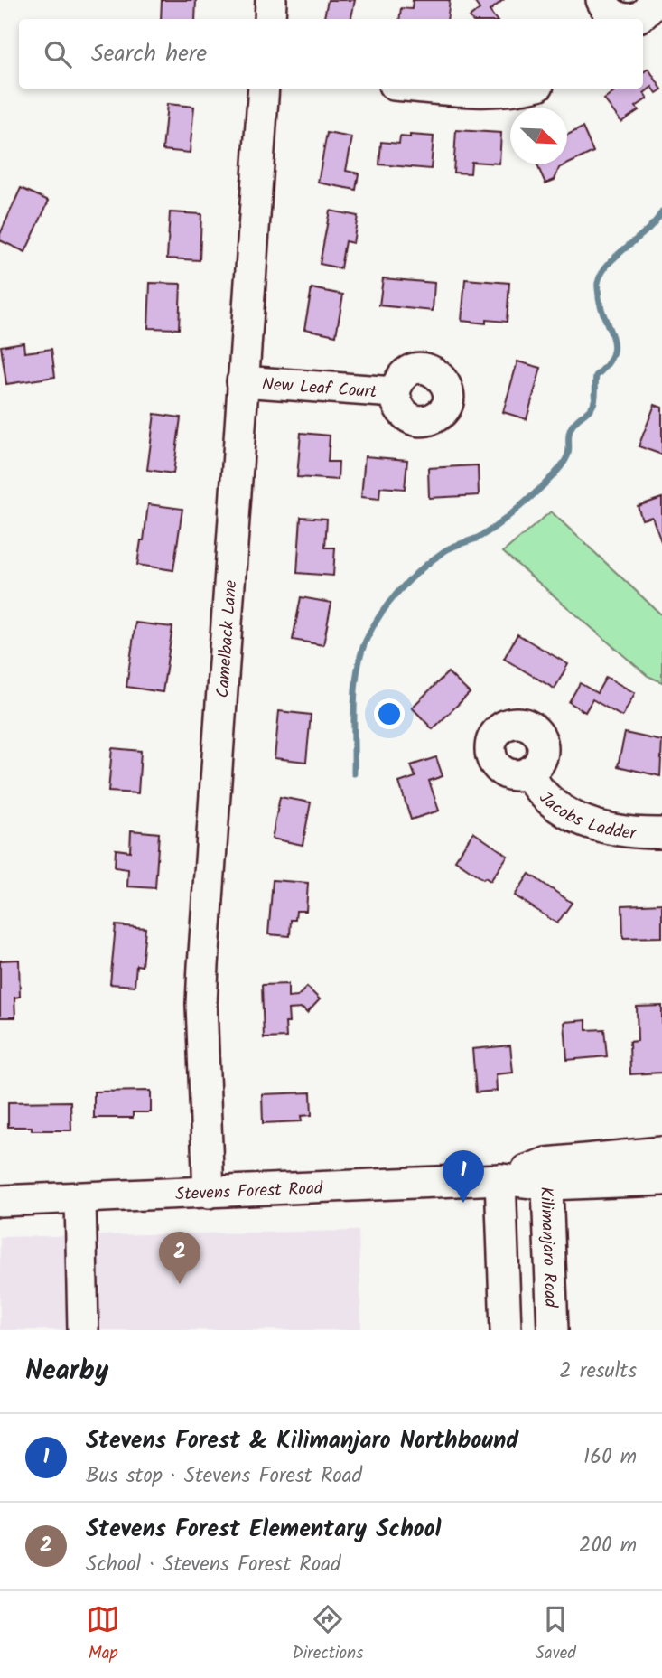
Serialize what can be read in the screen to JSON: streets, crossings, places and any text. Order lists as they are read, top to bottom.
{
  "streets": {
    "street": [
      "New Leaf Court",
      "Camelback Lane",
      "Jacobs Ladder",
      "Stevens Forest Road",
      "Kilimanjaro Road"
    ]
  },
  "crossings": [
    ["New Leaf Court", "Camelback Lane"],
    ["Camelback Lane", "Stevens Forest Road"],
    ["Stevens Forest Road", "Kilimanjaro Road"]
  ],
  "north": "bottom right",
  "page": {
    "search": "Search here",
    "pins": ["1", "2"],
    "heading": ["Nearby", "2 results"],
    "list": [
      {
        "mark": "1",
        "name": "Stevens Forest & Kilimanjaro Northbound",
        "note": "Bus stop · Stevens Forest Road",
        "value": "160 m"
      },
      {
        "mark": "2",
        "name": "Stevens Forest Elementary School",
        "note": "School · Stevens Forest Road",
        "value": "200 m"
      }
    ],
    "nav": ["Map", "Directions", "Saved"]
  }
}
